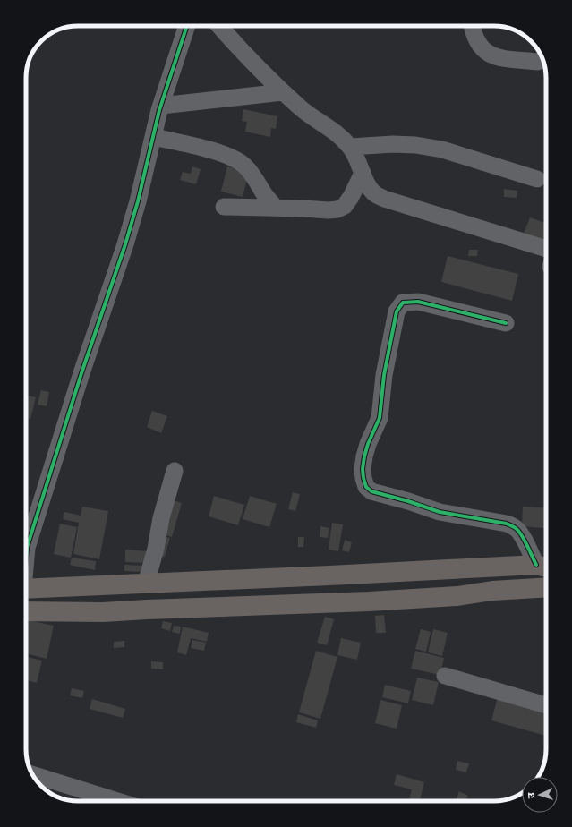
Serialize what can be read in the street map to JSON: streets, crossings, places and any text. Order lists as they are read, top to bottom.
{
  "north": "left"
}
